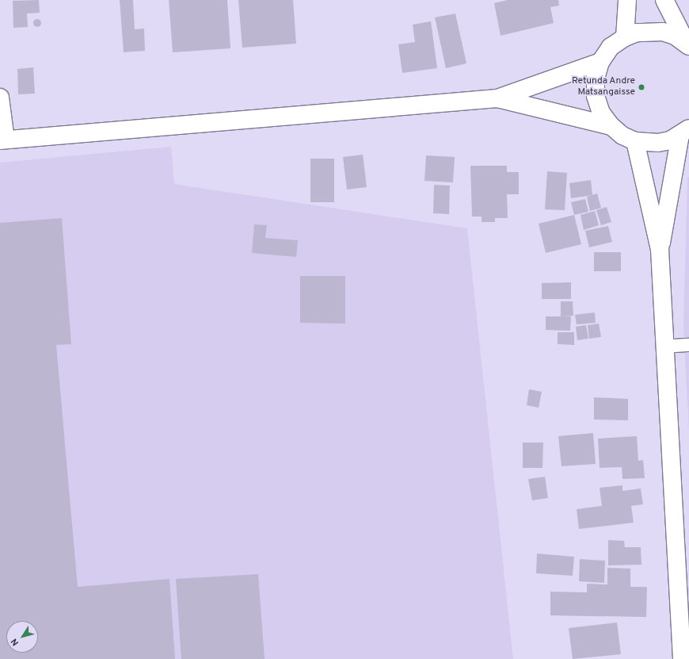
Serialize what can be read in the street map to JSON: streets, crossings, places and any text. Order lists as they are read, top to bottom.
{
  "places": ["Retunda Andre Matsangaisse"],
  "north": "bottom left"
}
